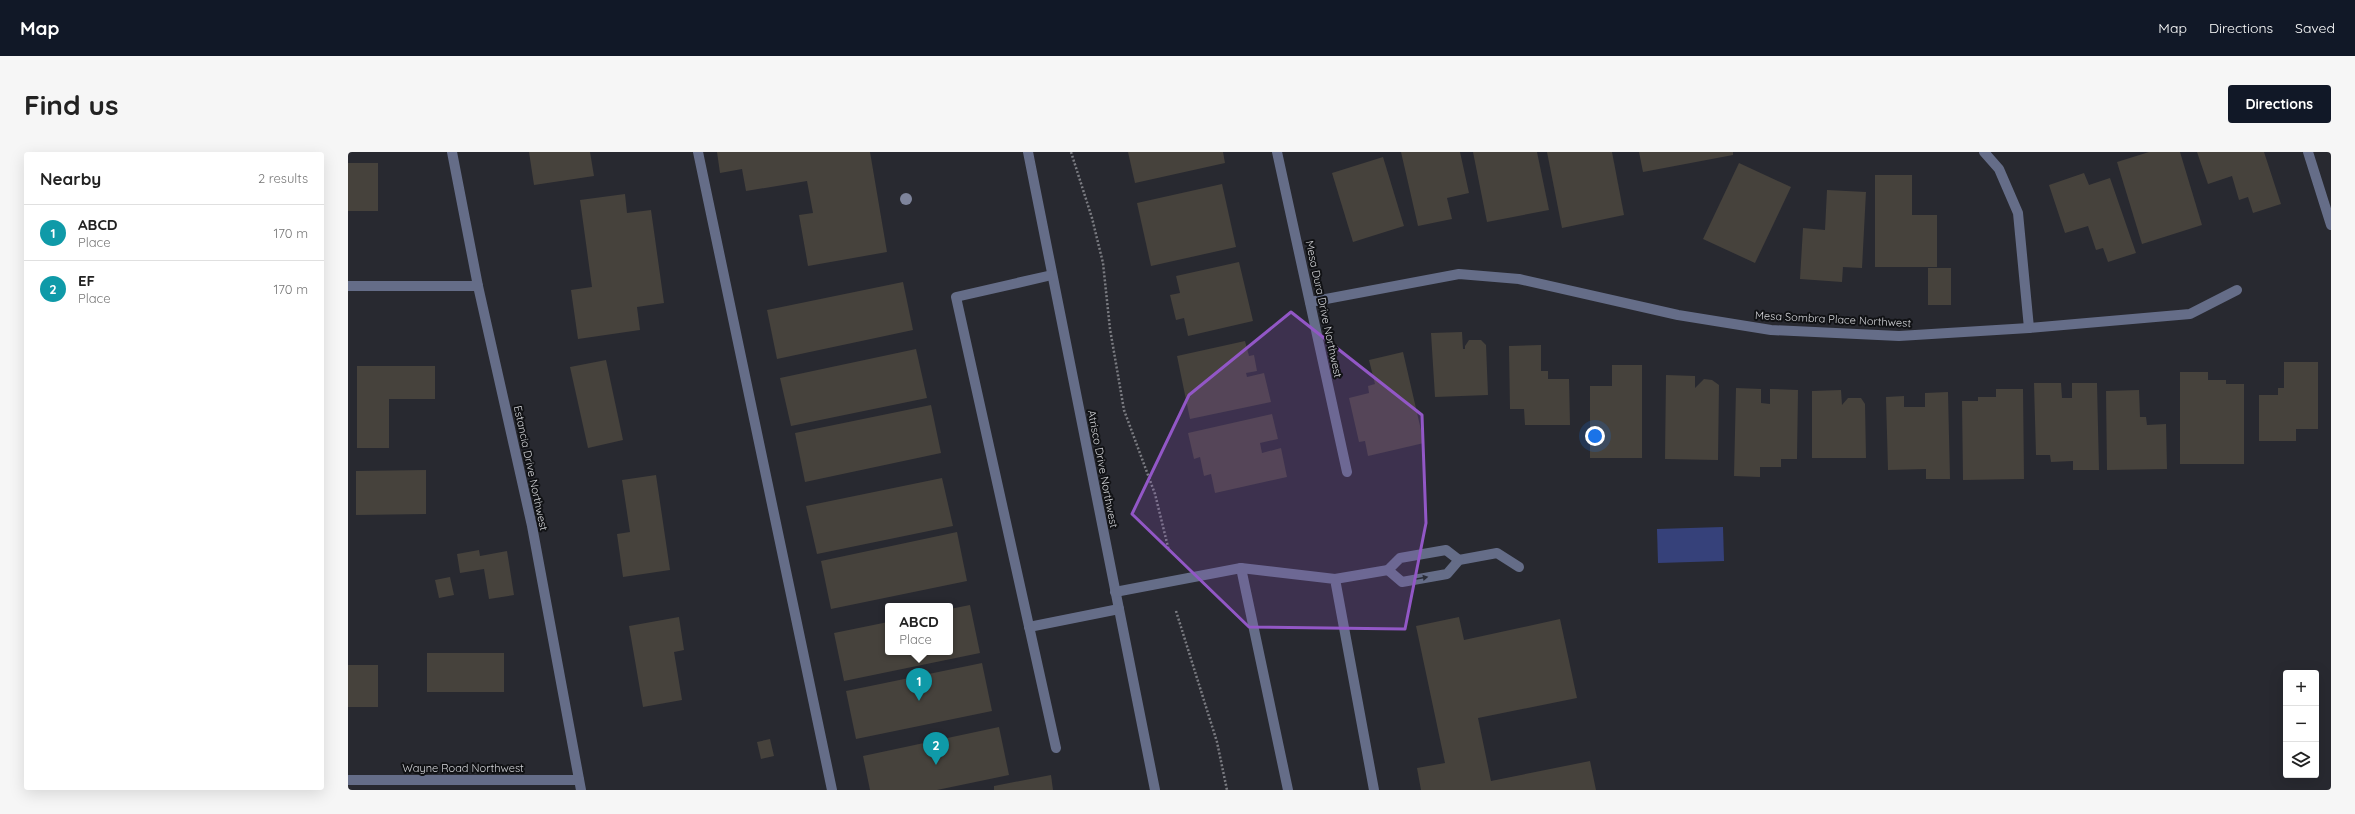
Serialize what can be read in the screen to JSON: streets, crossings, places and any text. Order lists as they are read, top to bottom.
{
  "streets": {
    "street": [
      "Mesa Dura Drive Northwest",
      "Mesa Sombra Place Northwest",
      "Estancia Drive Northwest",
      "Atrisco Drive Northwest",
      "Wayne Road Northwest"
    ]
  },
  "crossings": [
    ["Mesa Dura Drive Northwest", "Mesa Sombra Place Northwest"],
    ["Estancia Drive Northwest", "Wayne Road Northwest"]
  ],
  "page": {
    "header": "Map",
    "nav": ["Map", "Directions", "Saved"],
    "buttons": "Directions",
    "title": "Find us",
    "heading": ["Nearby", "2 results"],
    "list": [
      {
        "mark": "1",
        "name": "ABCD",
        "note": "Place",
        "value": "170 m"
      },
      {
        "mark": "2",
        "name": "EF",
        "note": "Place",
        "value": "170 m"
      }
    ],
    "popup": ["ABCD", "Place"],
    "pins": ["1", "2"],
    "map_buttons": ["+", "−"]
  }
}
